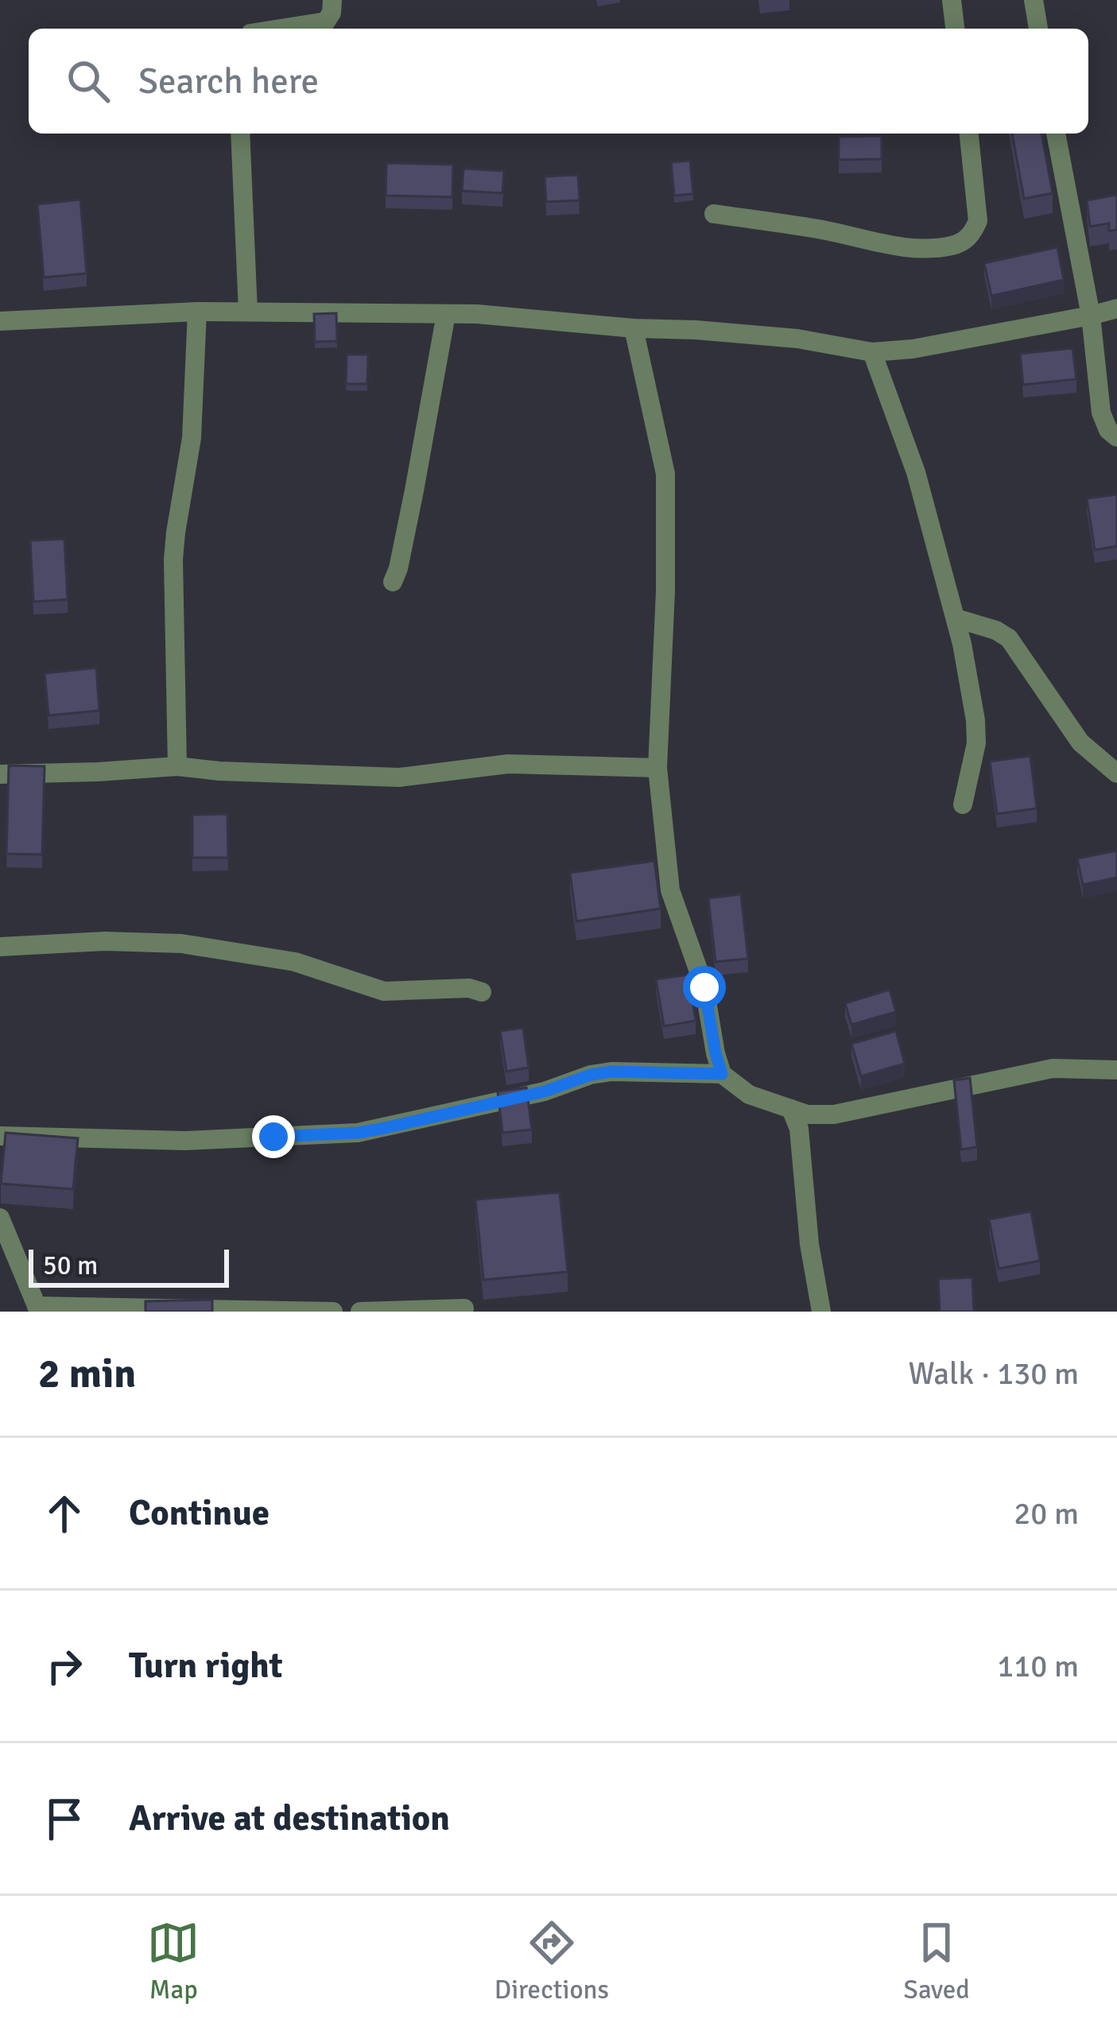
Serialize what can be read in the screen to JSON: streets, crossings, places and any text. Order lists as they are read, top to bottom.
{
  "scale_bar": "50 m",
  "page": {
    "search": "Search here",
    "scale": "50 m",
    "heading": ["2 min", "Walk · 130 m"],
    "list": [
      ["Continue", "20 m"],
      ["Turn right", "110 m"],
      "Arrive at destination"
    ],
    "nav": ["Map", "Directions", "Saved"]
  }
}
